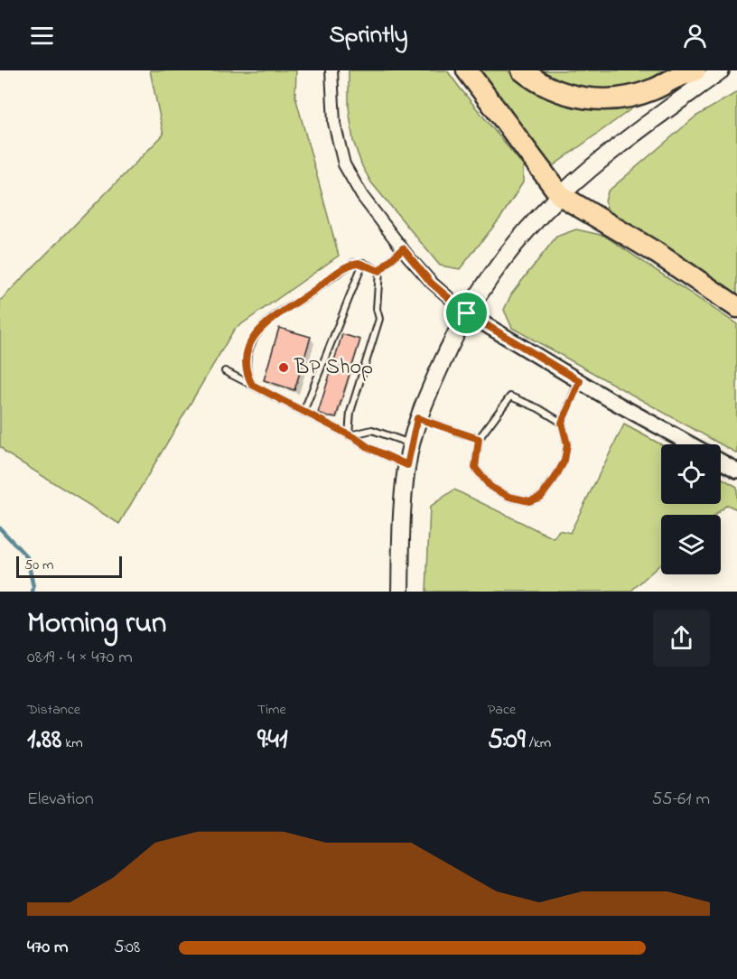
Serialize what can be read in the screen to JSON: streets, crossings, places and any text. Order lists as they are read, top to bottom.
{
  "places": ["BP Shop"],
  "scale_bar": "50 m",
  "page": {
    "header": "Sprintly",
    "scale": "50 m",
    "heading": ["Morning run", "08:19 · 4 × 470 m"],
    "stats": [
      ["Distance", "1.88 km"],
      ["Time", "9:41"],
      ["Pace", "5:09 /km"]
    ],
    "chart": ["Elevation", "55–61 m"],
    "list": [
      {
        "name": "470 m",
        "note": "5:08"
      }
    ]
  }
}
